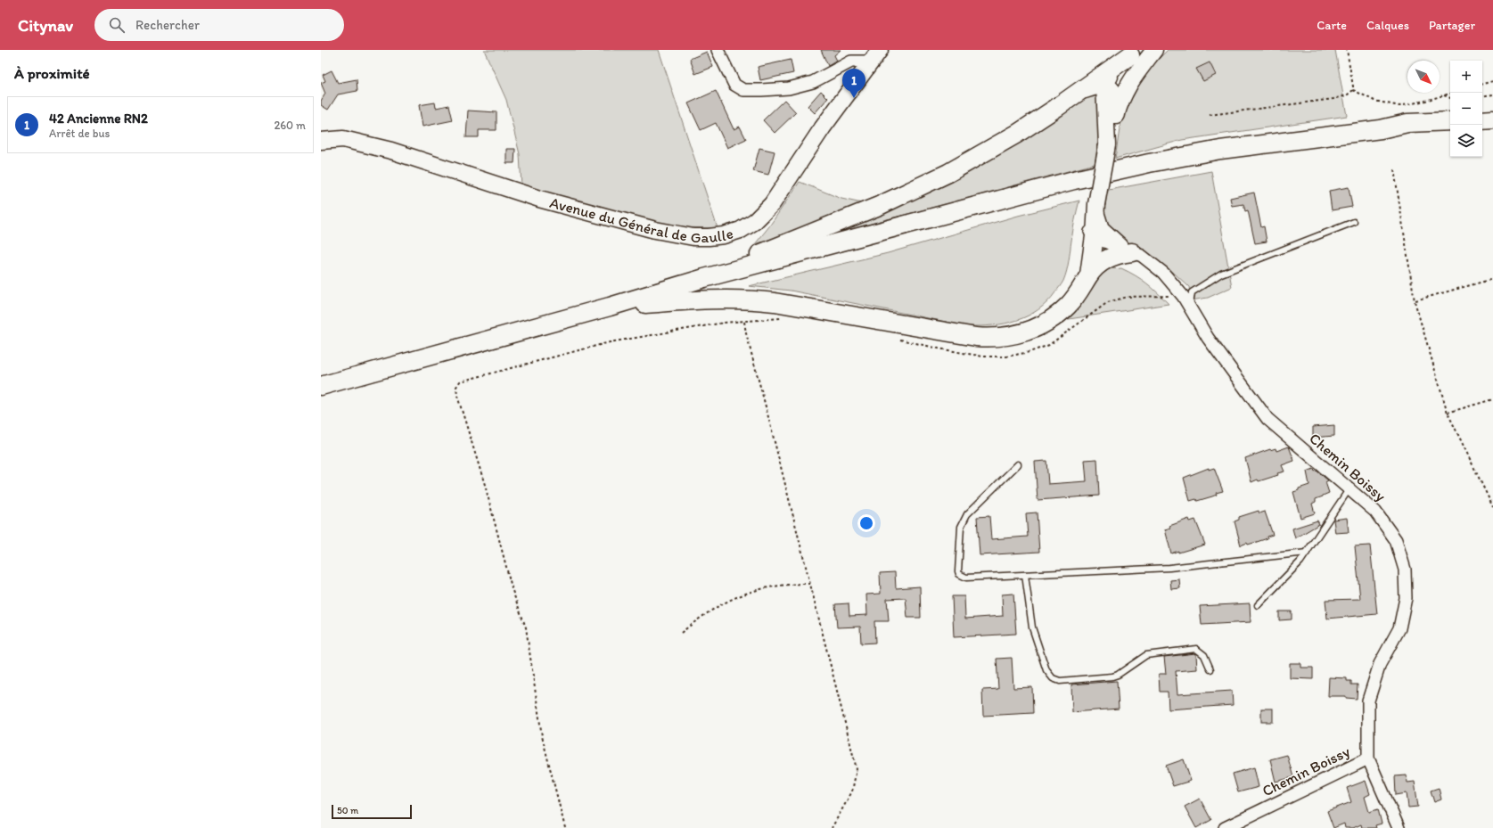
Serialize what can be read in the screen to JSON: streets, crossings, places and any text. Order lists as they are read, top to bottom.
{
  "streets": {
    "main road": ["Avenue du Général de Gaulle"],
    "street": ["Chemin Boissy"]
  },
  "scale_bar": "50 m",
  "north": "bottom right",
  "page": {
    "header": "Citynav",
    "search": "Rechercher",
    "nav": ["Carte", "Calques", "Partager"],
    "heading": "À proximité",
    "map_buttons": ["+", "−"],
    "pins": "1",
    "list": [
      {
        "mark": "1",
        "name": "42 Ancienne RN2",
        "note": "Arrêt de bus",
        "value": "260 m"
      }
    ],
    "scale": "50 m"
  }
}
